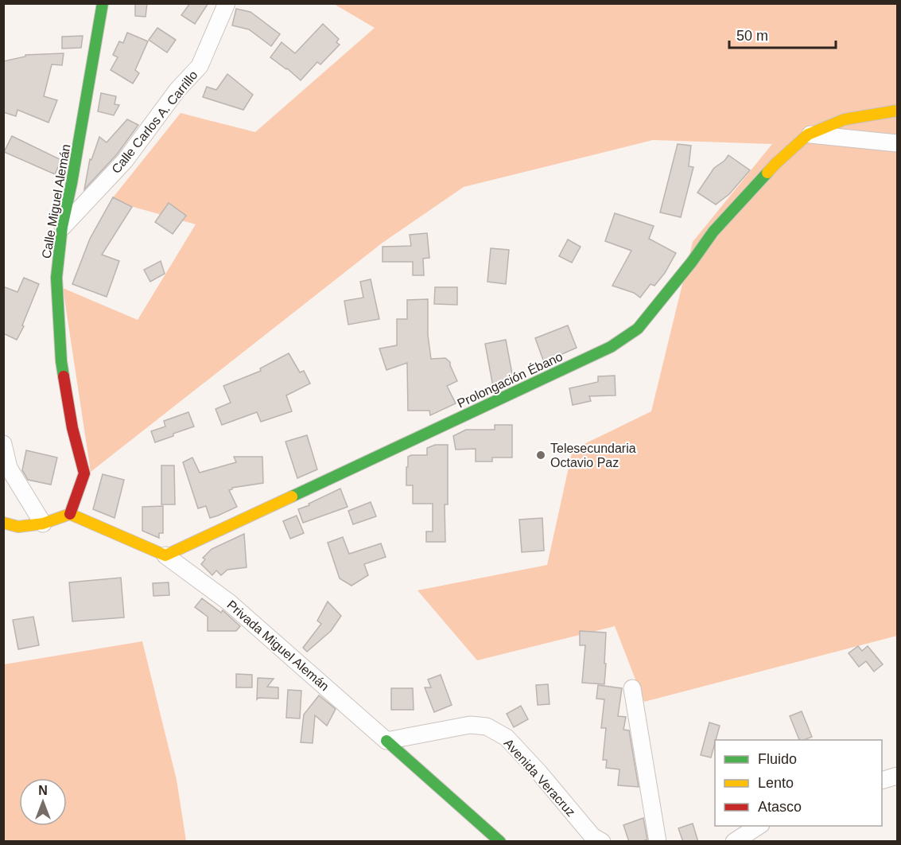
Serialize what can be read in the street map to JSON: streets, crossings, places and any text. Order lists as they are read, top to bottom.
{
  "streets": {
    "street": [
      "Calle Carlos A. Carrillo",
      "Calle Miguel Alemán",
      "Prolongación Ébano",
      "Privada Miguel Alemán",
      "Avenida Veracruz"
    ]
  },
  "crossings": [
    ["Calle Carlos A. Carrillo", "Calle Miguel Alemán"],
    ["Prolongación Ébano", "Privada Miguel Alemán"],
    ["Privada Miguel Alemán", "Avenida Veracruz"]
  ],
  "places": ["Telesecundaria Octavio Paz"],
  "legend": ["Fluido", "Lento", "Atasco"],
  "scale_bar": "50 m",
  "north": "top"
}
